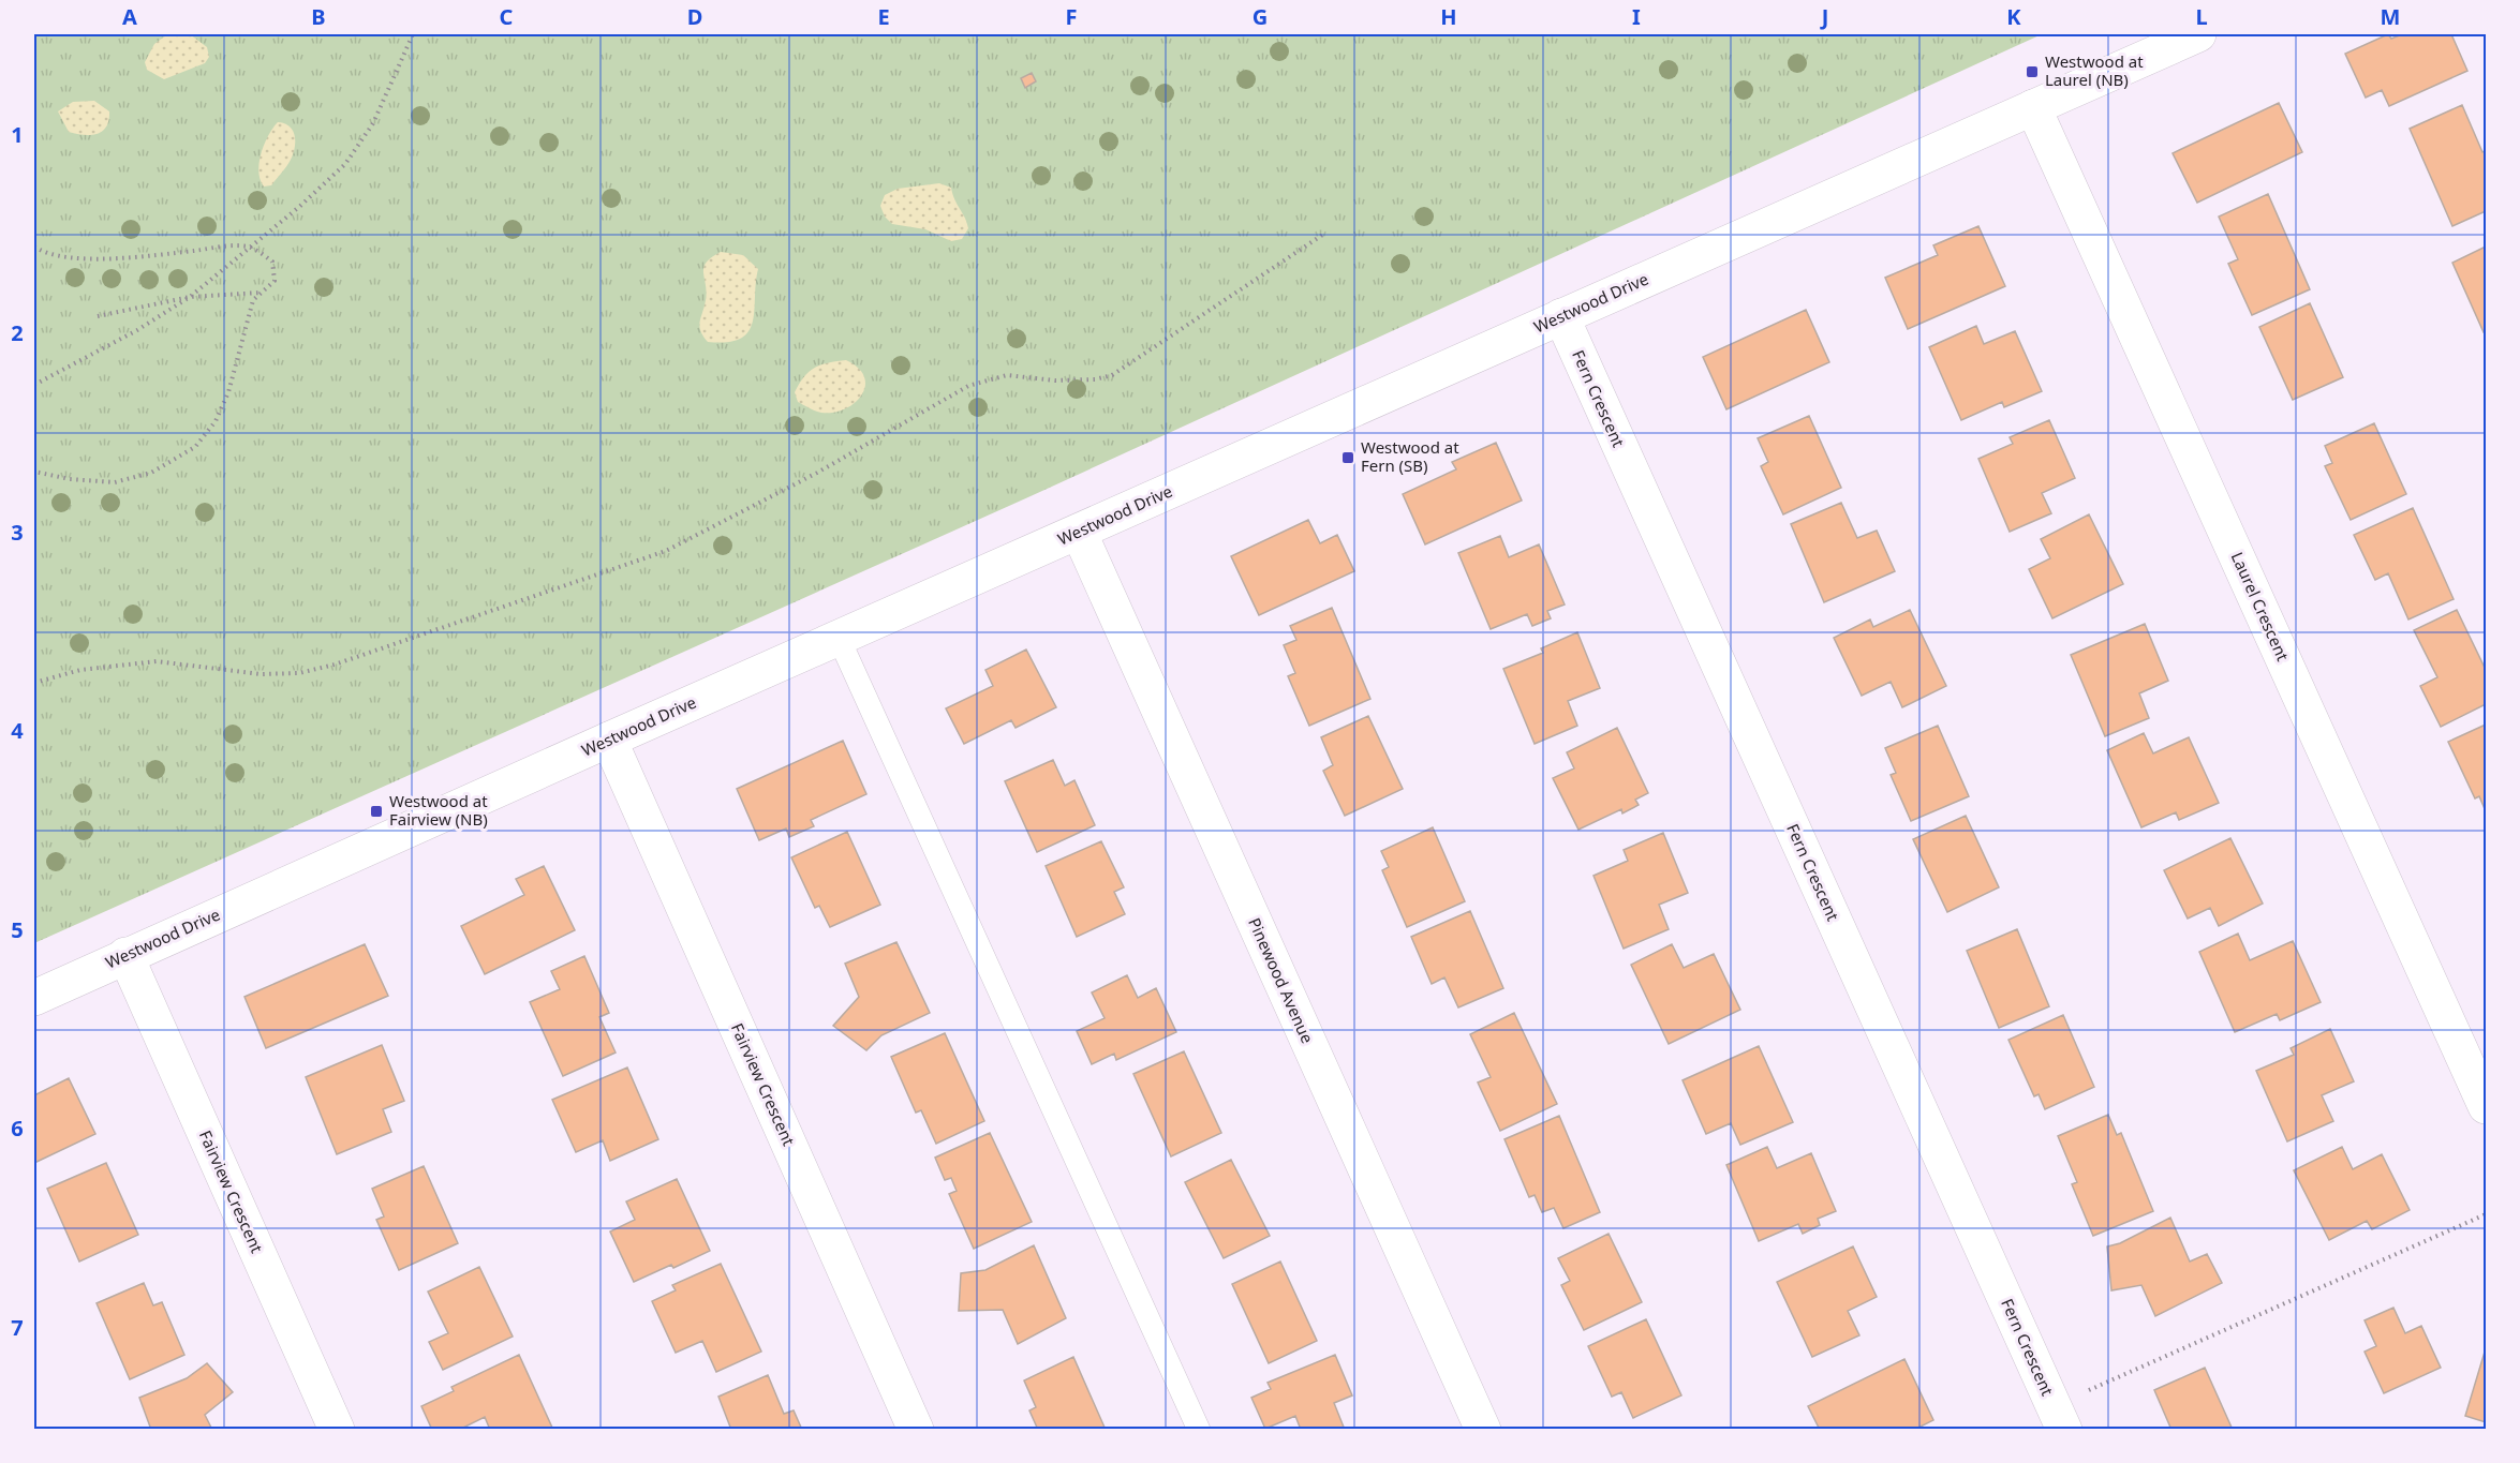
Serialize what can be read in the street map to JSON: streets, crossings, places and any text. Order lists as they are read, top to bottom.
{
  "streets": {
    "street": [
      "Westwood Drive",
      "Fern Crescent",
      "Laurel Crescent",
      "Pinewood Avenue",
      "Fairview Crescent"
    ]
  },
  "crossings": [
    ["Westwood Drive", "Fern Crescent"],
    ["Westwood Drive", "Laurel Crescent"],
    ["Westwood Drive", "Pinewood Avenue"],
    ["Westwood Drive", "Fairview Crescent"]
  ],
  "places": {
    "transit": ["Westwood at Laurel (NB)", "Westwood at Fern (SB)", "Westwood at Fairview (NB)"]
  },
  "grid": {
    "columns": [
      "A",
      "B",
      "C",
      "D",
      "E",
      "F",
      "G",
      "H",
      "I",
      "J",
      "K",
      "L",
      "M"
    ],
    "rows": [
      "1",
      "2",
      "3",
      "4",
      "5",
      "6",
      "7"
    ]
  }
}
